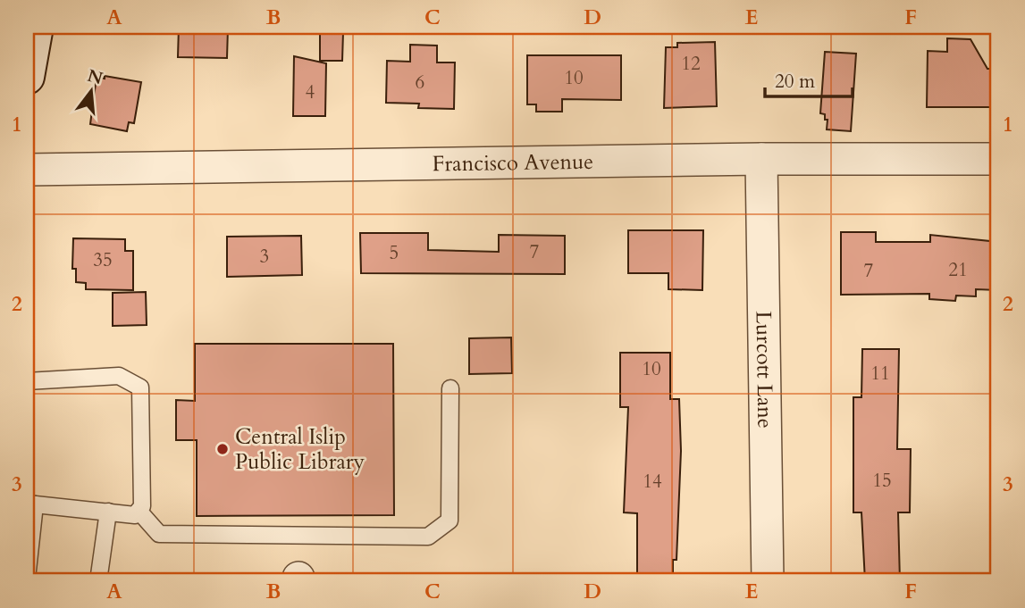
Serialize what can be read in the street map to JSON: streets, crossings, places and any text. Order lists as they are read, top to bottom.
{
  "streets": {
    "street": ["Francisco Avenue", "Lurcott Lane"]
  },
  "crossings": [
    ["Francisco Avenue", "Lurcott Lane"]
  ],
  "places": ["Central Islip Public Library"],
  "house_numbers": [
    "12",
    "10",
    "6",
    "4",
    "7",
    "5",
    "3",
    "35",
    "21",
    "7",
    "10",
    "11",
    "15",
    "14"
  ],
  "scale_bar": "20 m",
  "north": "top",
  "grid": {
    "columns": [
      "A",
      "B",
      "C",
      "D",
      "E",
      "F"
    ],
    "rows": ["1", "2", "3"]
  }
}
